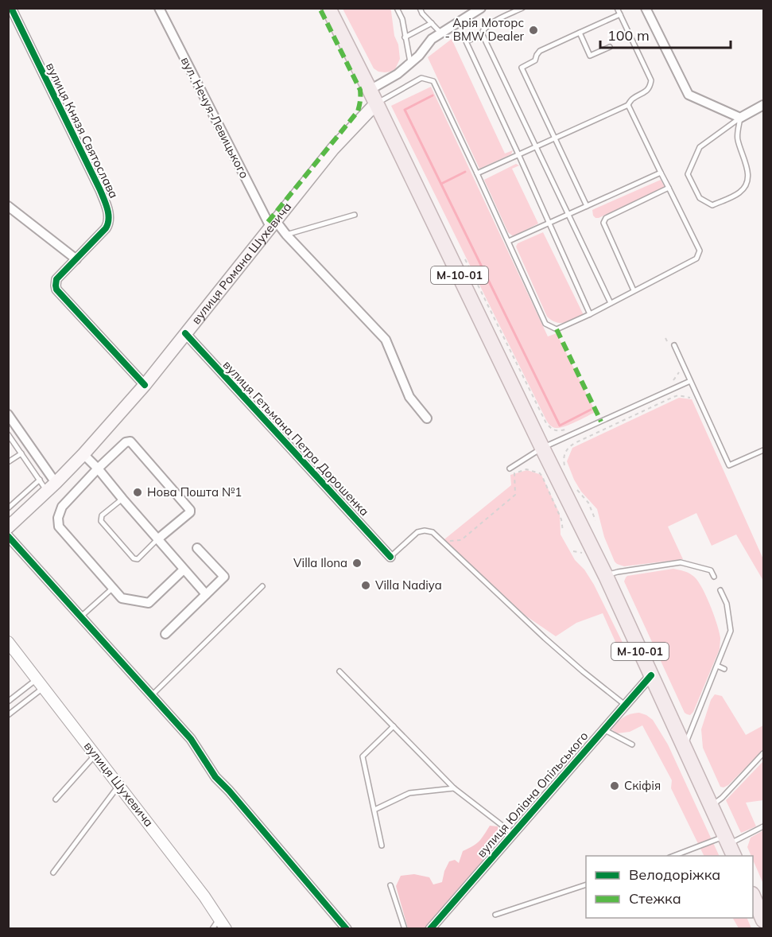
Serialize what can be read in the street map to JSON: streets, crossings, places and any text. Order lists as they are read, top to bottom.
{
  "streets": {
    "highway": ["М-10-01"],
    "main road": ["вулиця Романа Шухевича"],
    "street": [
      "вул. Нечуя-Левицького",
      "вулиця Князя Святослава",
      "вулиця Гетьмана Петра Дорошенка",
      "вулиця Шухевича",
      "вулиця Юліана Опільського"
    ]
  },
  "crossings": [
    ["вул. Нечуя-Левицького", "вулиця Романа Шухевича"],
    ["вулиця Князя Святослава", "вулиця Романа Шухевича"],
    ["вулиця Романа Шухевича", "М-10-01"],
    ["вулиця Романа Шухевича", "вулиця Гетьмана Петра Дорошенка"],
    ["М-10-01", "вулиця Юліана Опільського"]
  ],
  "places": [
    "Арія Моторс - BMW Dealer",
    "Нова Пошта №1",
    "Villa Ilona",
    "Villa Nadiya",
    "Скіфія"
  ],
  "legend": ["Велодоріжка", "Стежка"],
  "scale_bar": "100 m"
}
